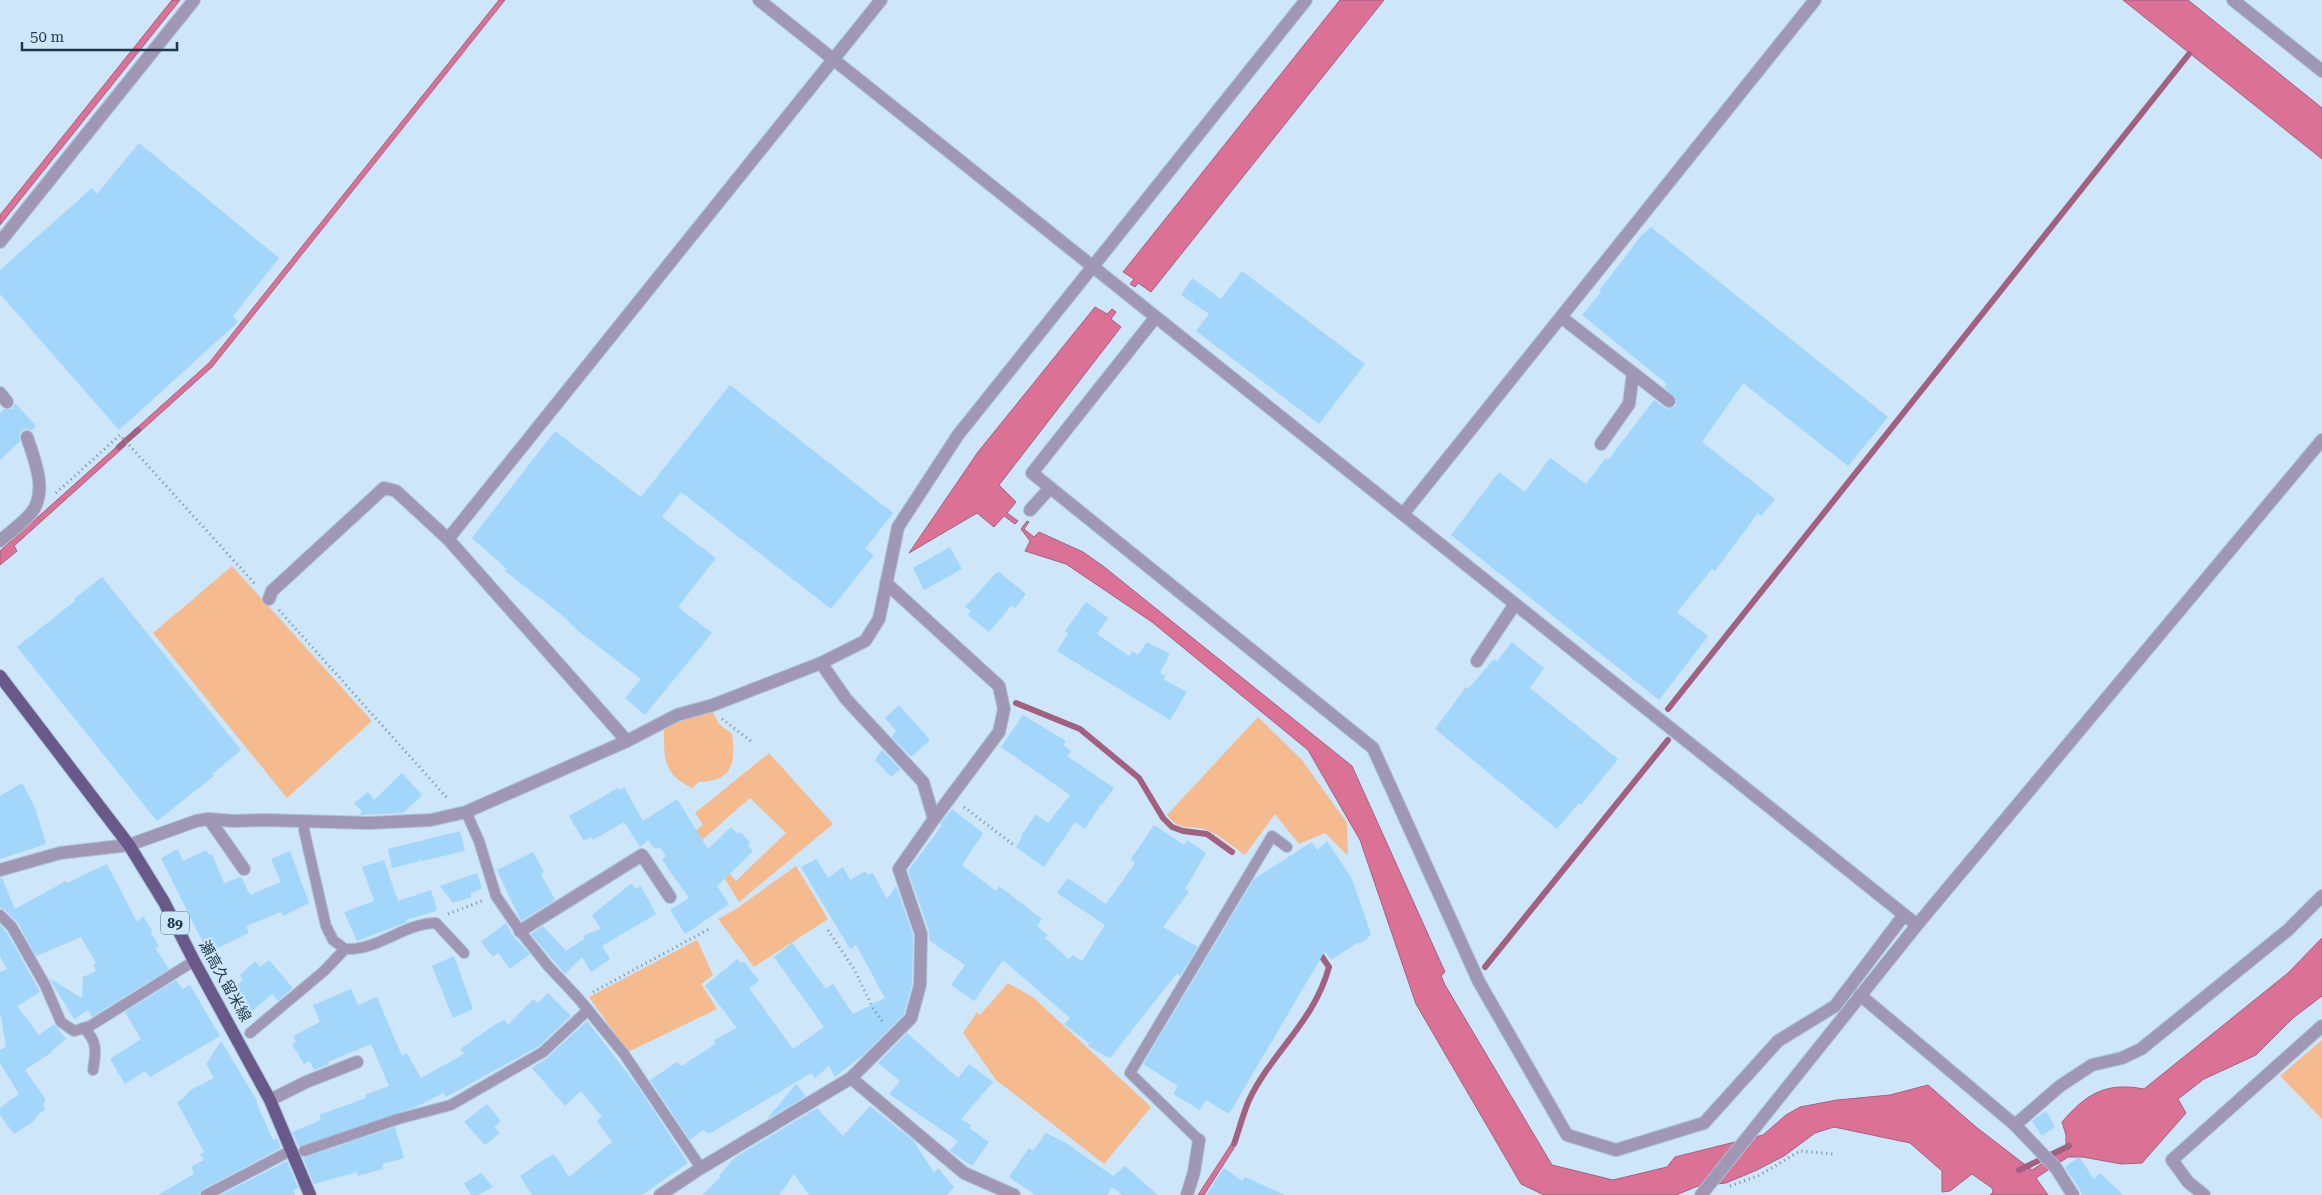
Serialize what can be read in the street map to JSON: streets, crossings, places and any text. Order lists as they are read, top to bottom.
{
  "streets": {
    "main road": ["89", "瀬高久留米線"]
  },
  "scale_bar": "50 m"
}
